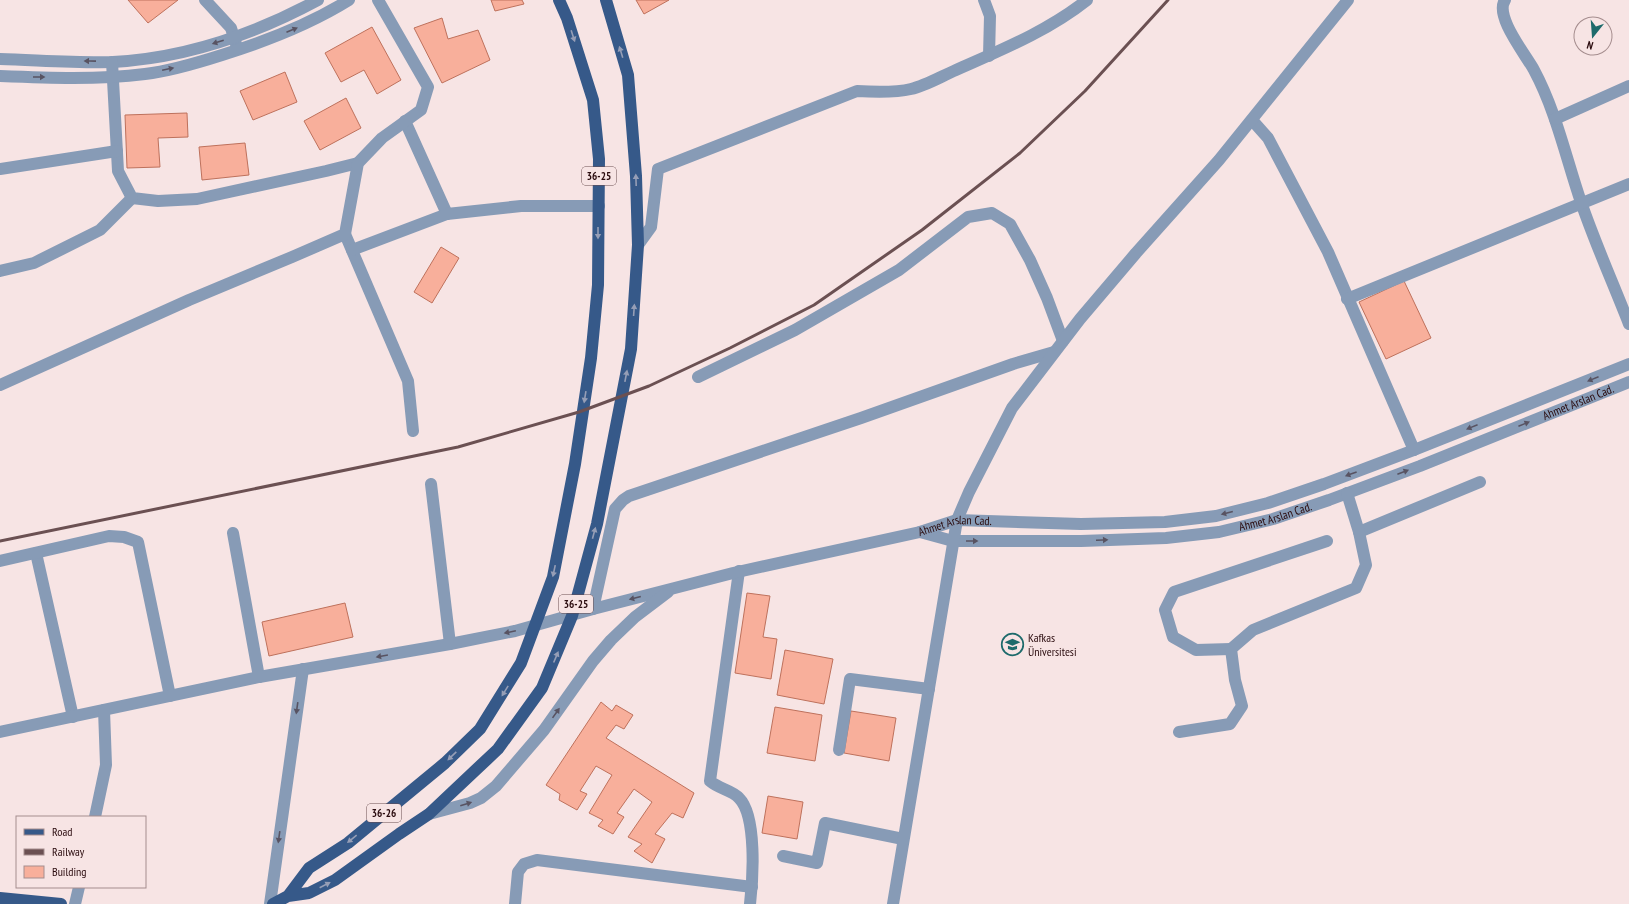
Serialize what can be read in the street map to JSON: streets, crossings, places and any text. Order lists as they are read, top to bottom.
{
  "streets": {
    "main road": ["36-25", "36-26"],
    "street": ["Ahmet Arslan Cad."]
  },
  "crossings": [
    ["36-25", "36-26"]
  ],
  "places": {
    "school or university": ["Kafkas Üniversitesi"]
  },
  "legend": ["Road", "Railway", "Building"],
  "north": "bottom"
}
